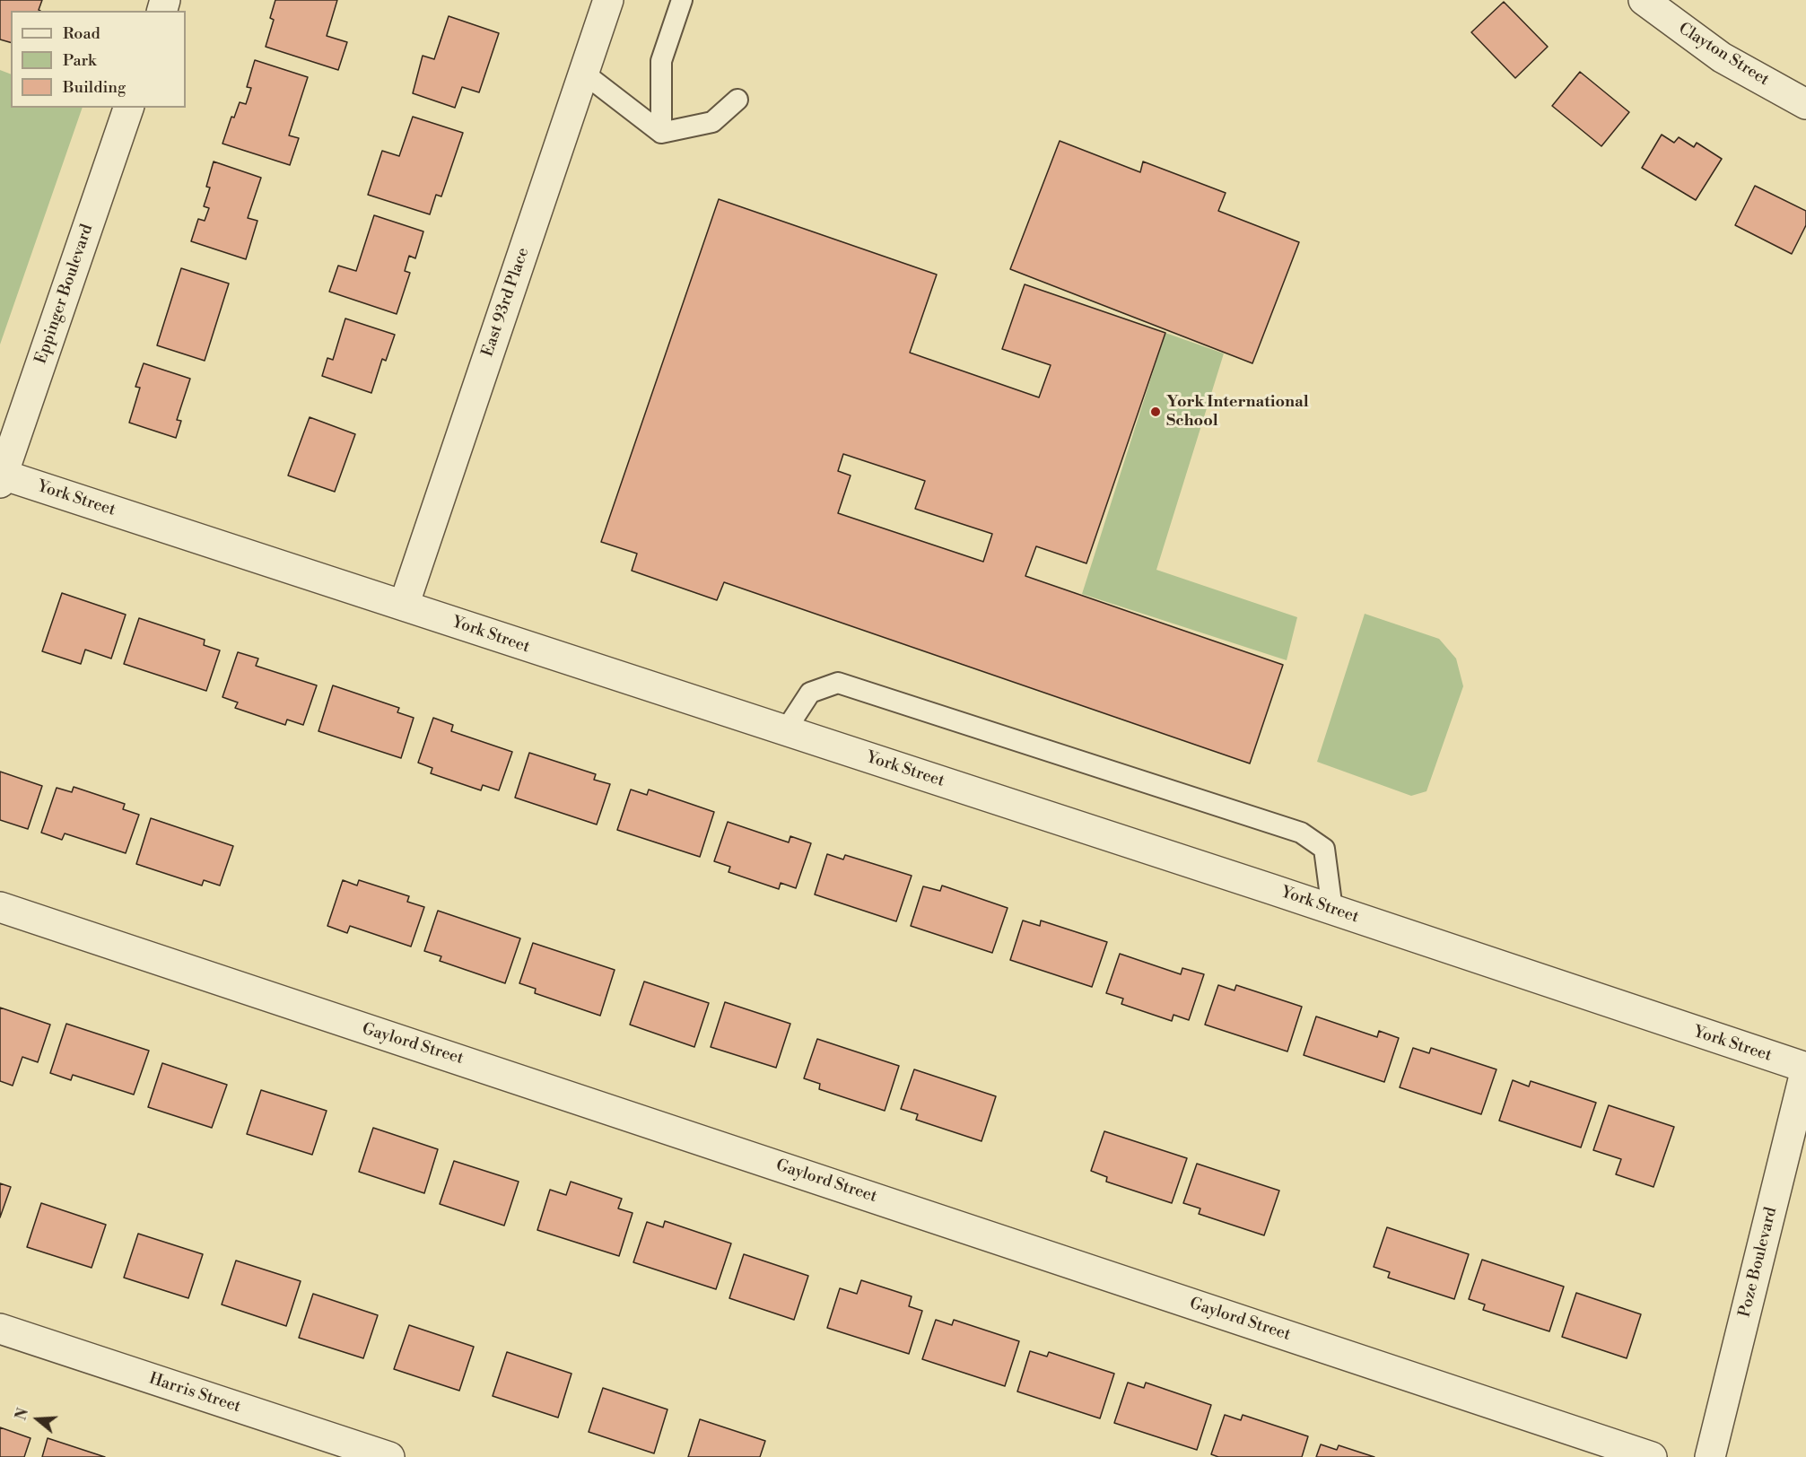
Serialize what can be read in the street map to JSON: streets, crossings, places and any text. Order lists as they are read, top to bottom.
{
  "streets": {
    "street": [
      "Clayton Street",
      "Eppinger Boulevard",
      "East 93rd Place",
      "York Street",
      "Gaylord Street",
      "Poze Boulevard",
      "Harris Street"
    ]
  },
  "crossings": [
    ["Eppinger Boulevard", "York Street"],
    ["East 93rd Place", "York Street"],
    ["York Street", "Poze Boulevard"]
  ],
  "places": ["York International School"],
  "legend": ["Road", "Park", "Building"],
  "north": "left"
}
